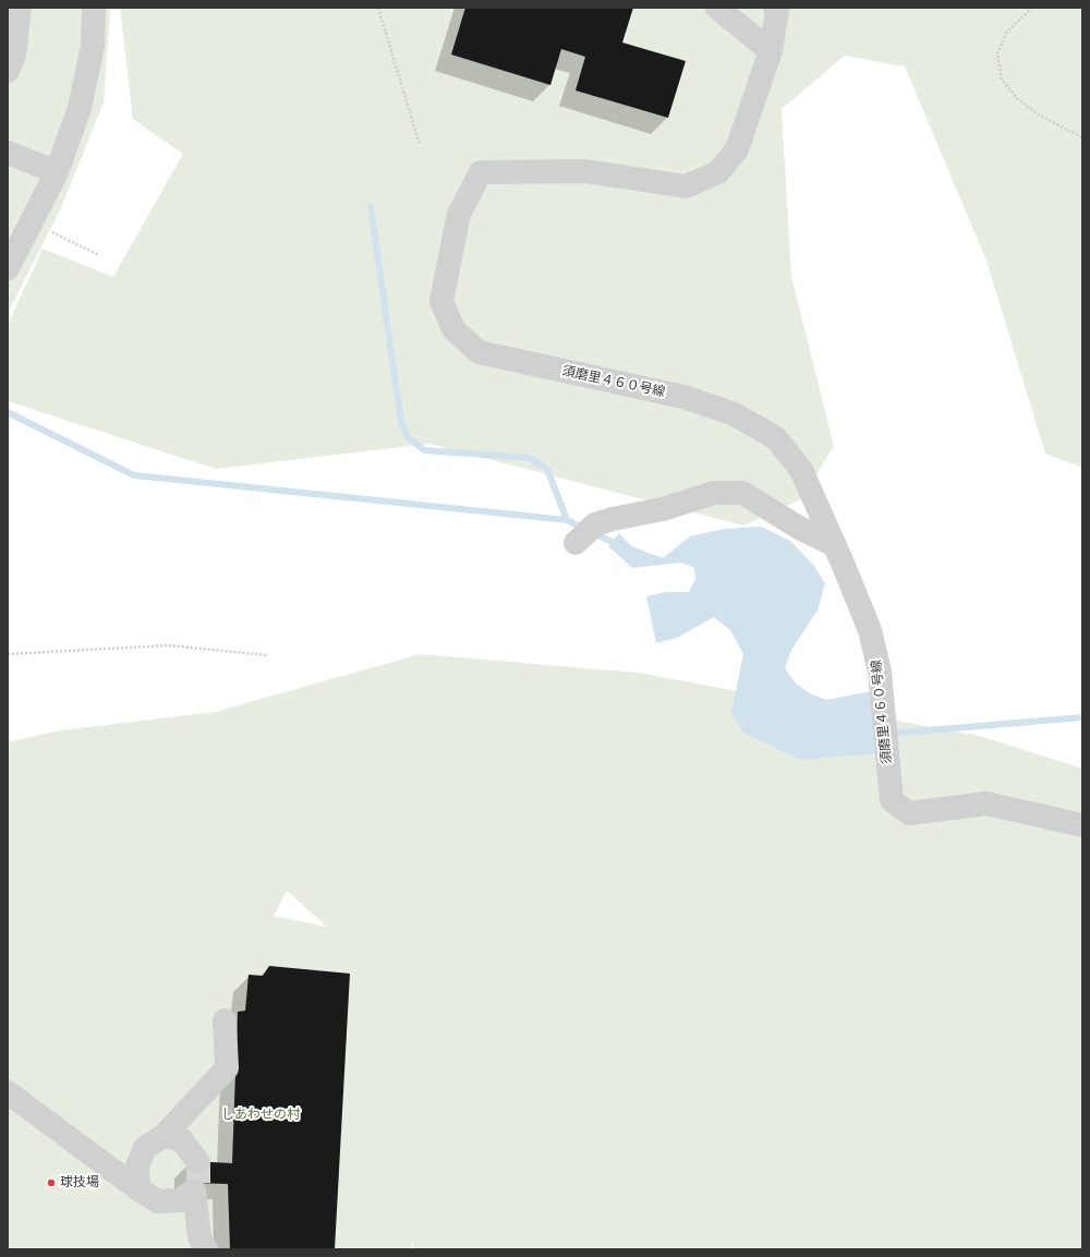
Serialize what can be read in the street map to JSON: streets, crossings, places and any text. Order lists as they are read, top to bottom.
{
  "streets": {
    "street": ["須磨里４６０号線"]
  },
  "parks": ["しあわせの村"],
  "places": ["球技場"]
}
